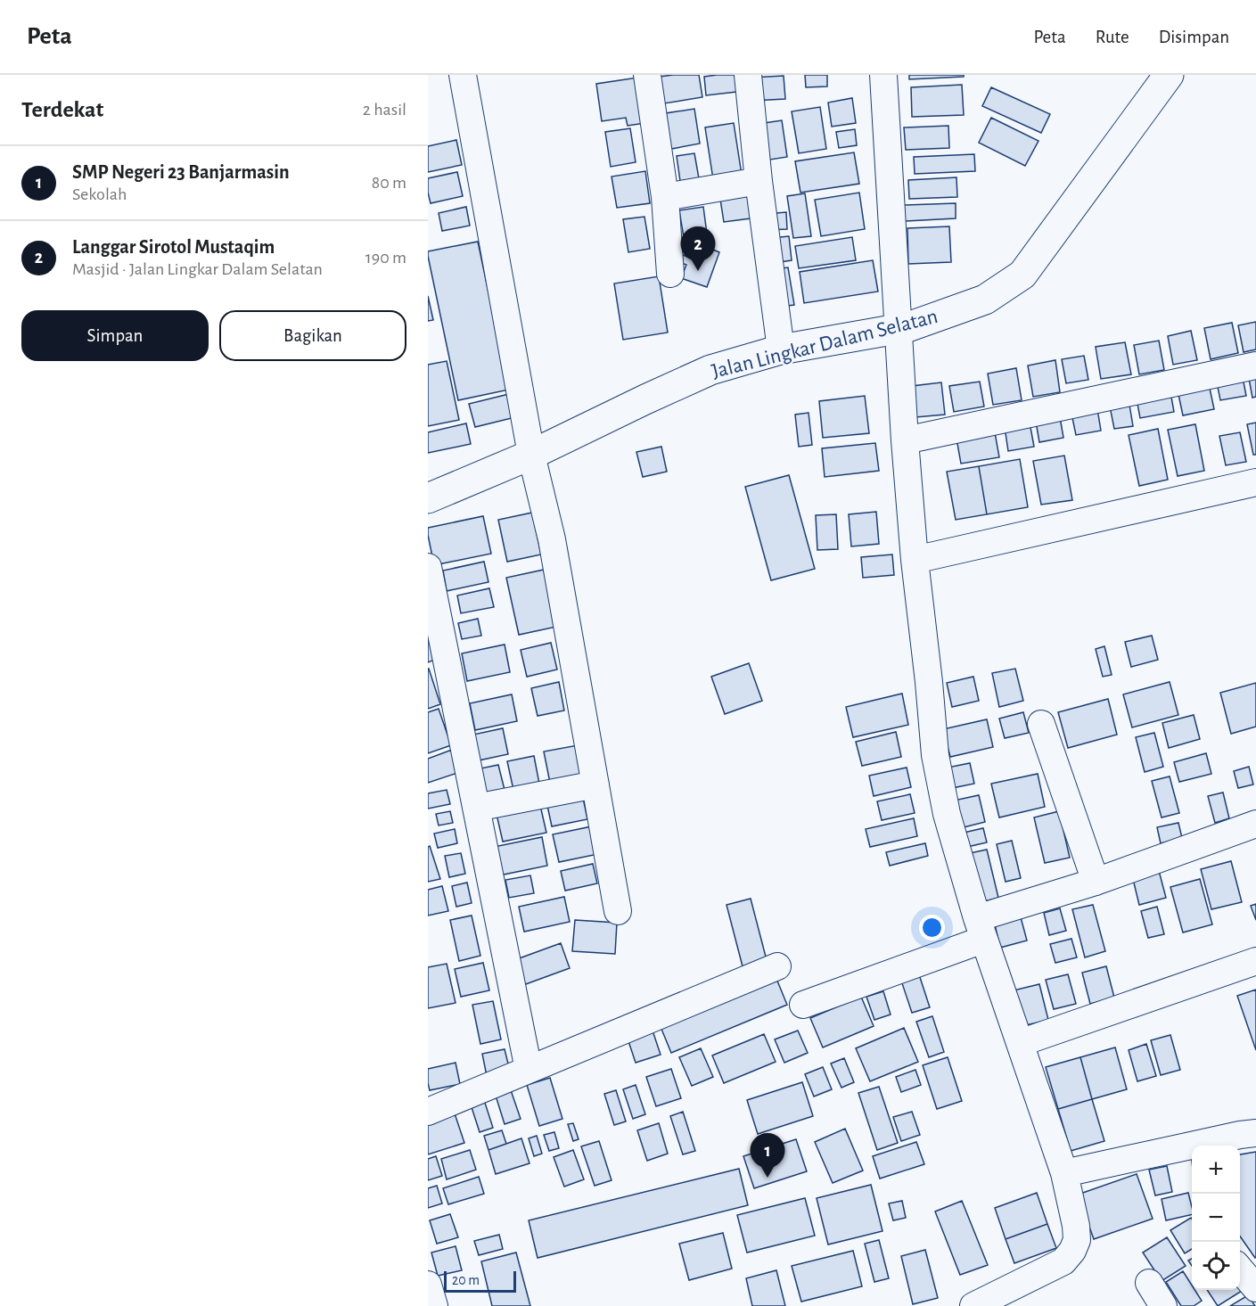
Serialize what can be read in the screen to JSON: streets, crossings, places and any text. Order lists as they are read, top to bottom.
{
  "streets": {
    "main road": ["Jalan Lingkar Dalam Selatan"]
  },
  "scale_bar": "20 m",
  "page": {
    "header": "Peta",
    "nav": ["Peta", "Rute", "Disimpan"],
    "heading": ["Terdekat", "2 hasil"],
    "list": [
      {
        "mark": "1",
        "name": "SMP Negeri 23 Banjarmasin",
        "note": "Sekolah",
        "value": "80 m"
      },
      {
        "mark": "2",
        "name": "Langgar Sirotol Mustaqim",
        "note": "Masjid · Jalan Lingkar Dalam Selatan",
        "value": "190 m"
      }
    ],
    "pins": ["2", "1"],
    "buttons": ["Simpan", "Bagikan"],
    "map_buttons": ["+", "−"],
    "scale": "20 m"
  }
}
